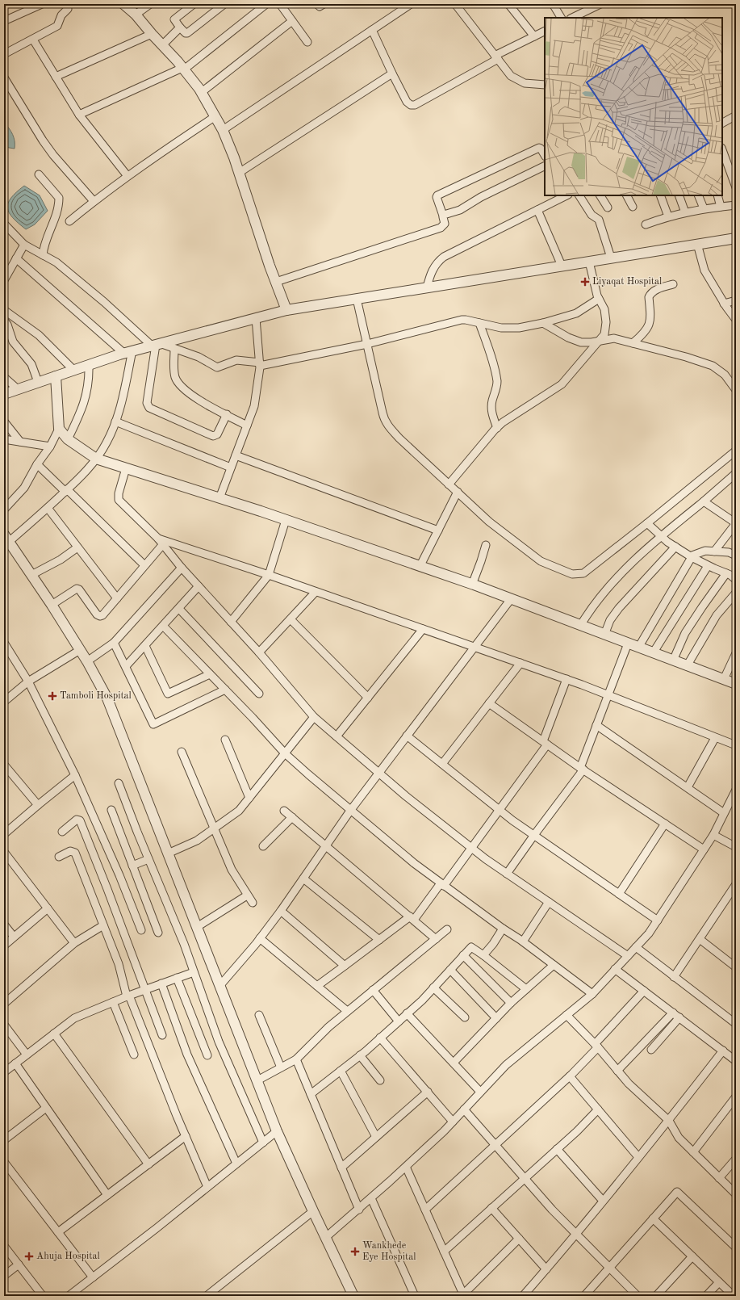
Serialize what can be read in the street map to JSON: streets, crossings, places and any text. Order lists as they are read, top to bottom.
{
  "places": {
    "health": [
      "Liyaqat Hospital",
      "Tamboli Hospital",
      "Wankhede Eye Hospital",
      "Ahuja Hospital"
    ]
  }
}
